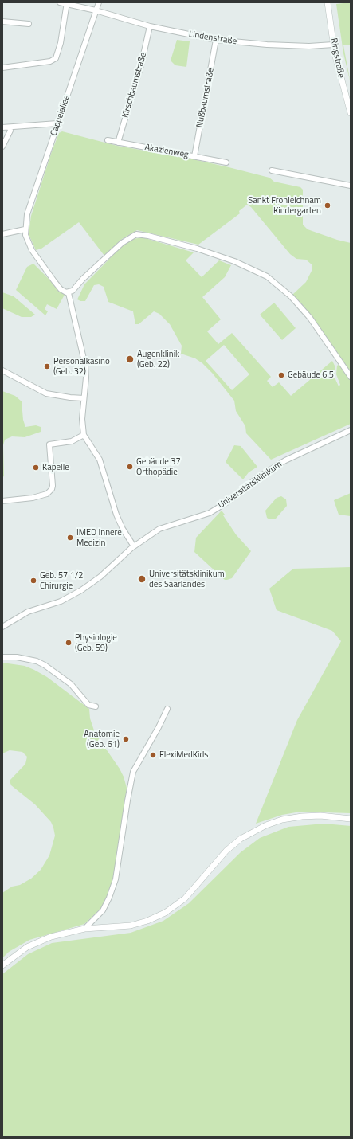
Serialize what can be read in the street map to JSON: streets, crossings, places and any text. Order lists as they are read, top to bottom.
{
  "streets": {
    "street": [
      "Lindenstraße",
      "Ringstraße",
      "Kirschbaumstraße",
      "Nußbaumstraße",
      "Cappelallee",
      "Akazienweg",
      "Universitätsklinikum"
    ]
  },
  "crossings": [
    ["Lindenstraße", "Ringstraße"],
    ["Lindenstraße", "Kirschbaumstraße"],
    ["Lindenstraße", "Nußbaumstraße"],
    ["Lindenstraße", "Cappelallee"],
    ["Kirschbaumstraße", "Akazienweg"],
    ["Nußbaumstraße", "Akazienweg"]
  ],
  "places": [
    "Sankt Fronleichnam Kindergarten",
    "Augenklinik (Geb. 22)",
    "Personalkasino (Geb. 32)",
    "Gebäude 6.5",
    "Gebäude 37 Orthopädie",
    "Kapelle",
    "IMED Innere Medizin",
    "Universitätsklinikum des Saarlandes",
    "Geb. 57 1/2 Chirurgie",
    "Physiologie (Geb. 59)",
    "Anatomie (Geb. 61)",
    "FlexiMedKids"
  ]
}
